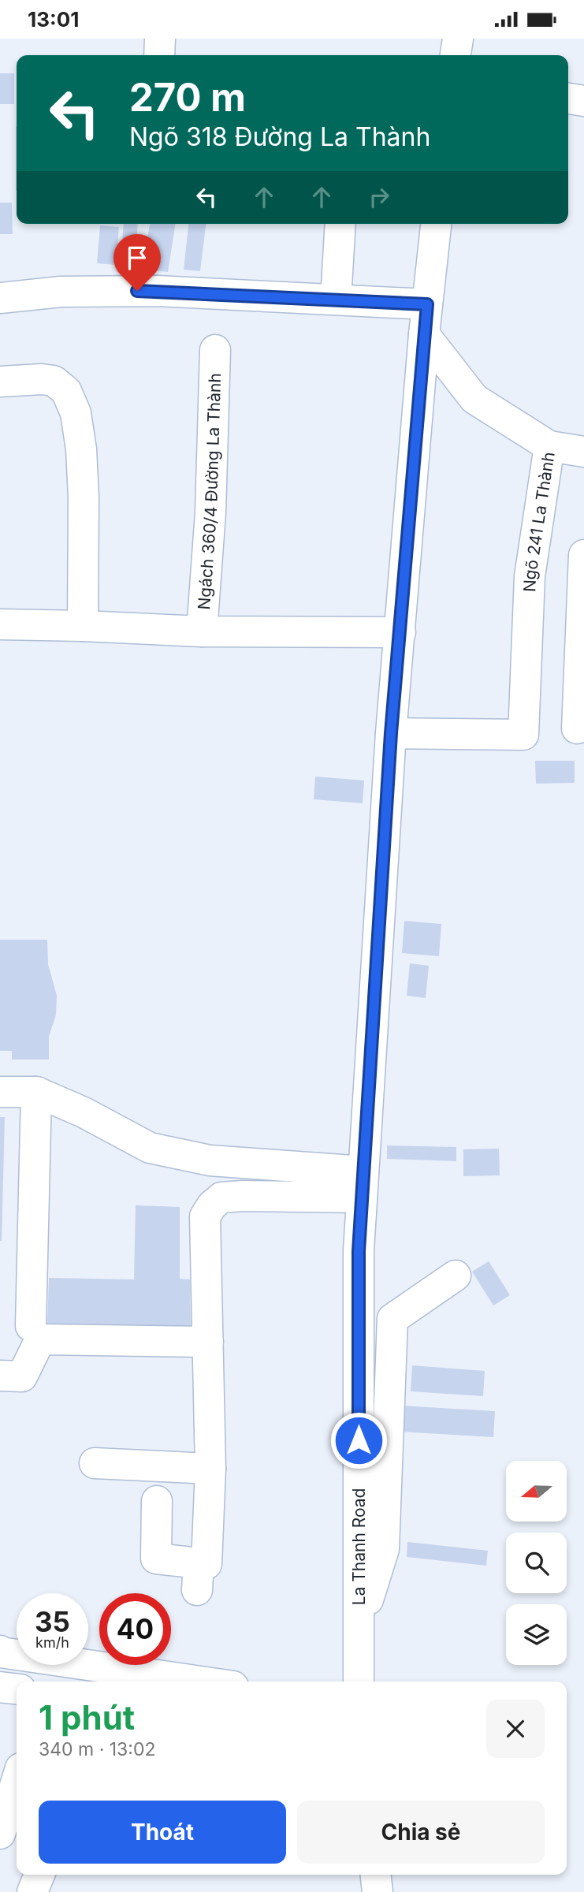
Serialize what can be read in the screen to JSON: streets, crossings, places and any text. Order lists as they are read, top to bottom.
{
  "streets": {
    "street": ["Ngách 360/4 Đường La Thành", "Ngõ 241 La Thành", "La Thanh Road"]
  },
  "crossings": [
    ["Ngõ 241 La Thành", "La Thanh Road"]
  ],
  "north": "left",
  "page": {
    "status": "13:01",
    "turn": ["270 m", "Ngõ 318 Đường La Thành"],
    "speed": "35 km/h",
    "limit": "40",
    "heading": ["1 phút", "340 m · 13:02"],
    "buttons": ["Thoát", "Chia sẻ"]
  }
}
